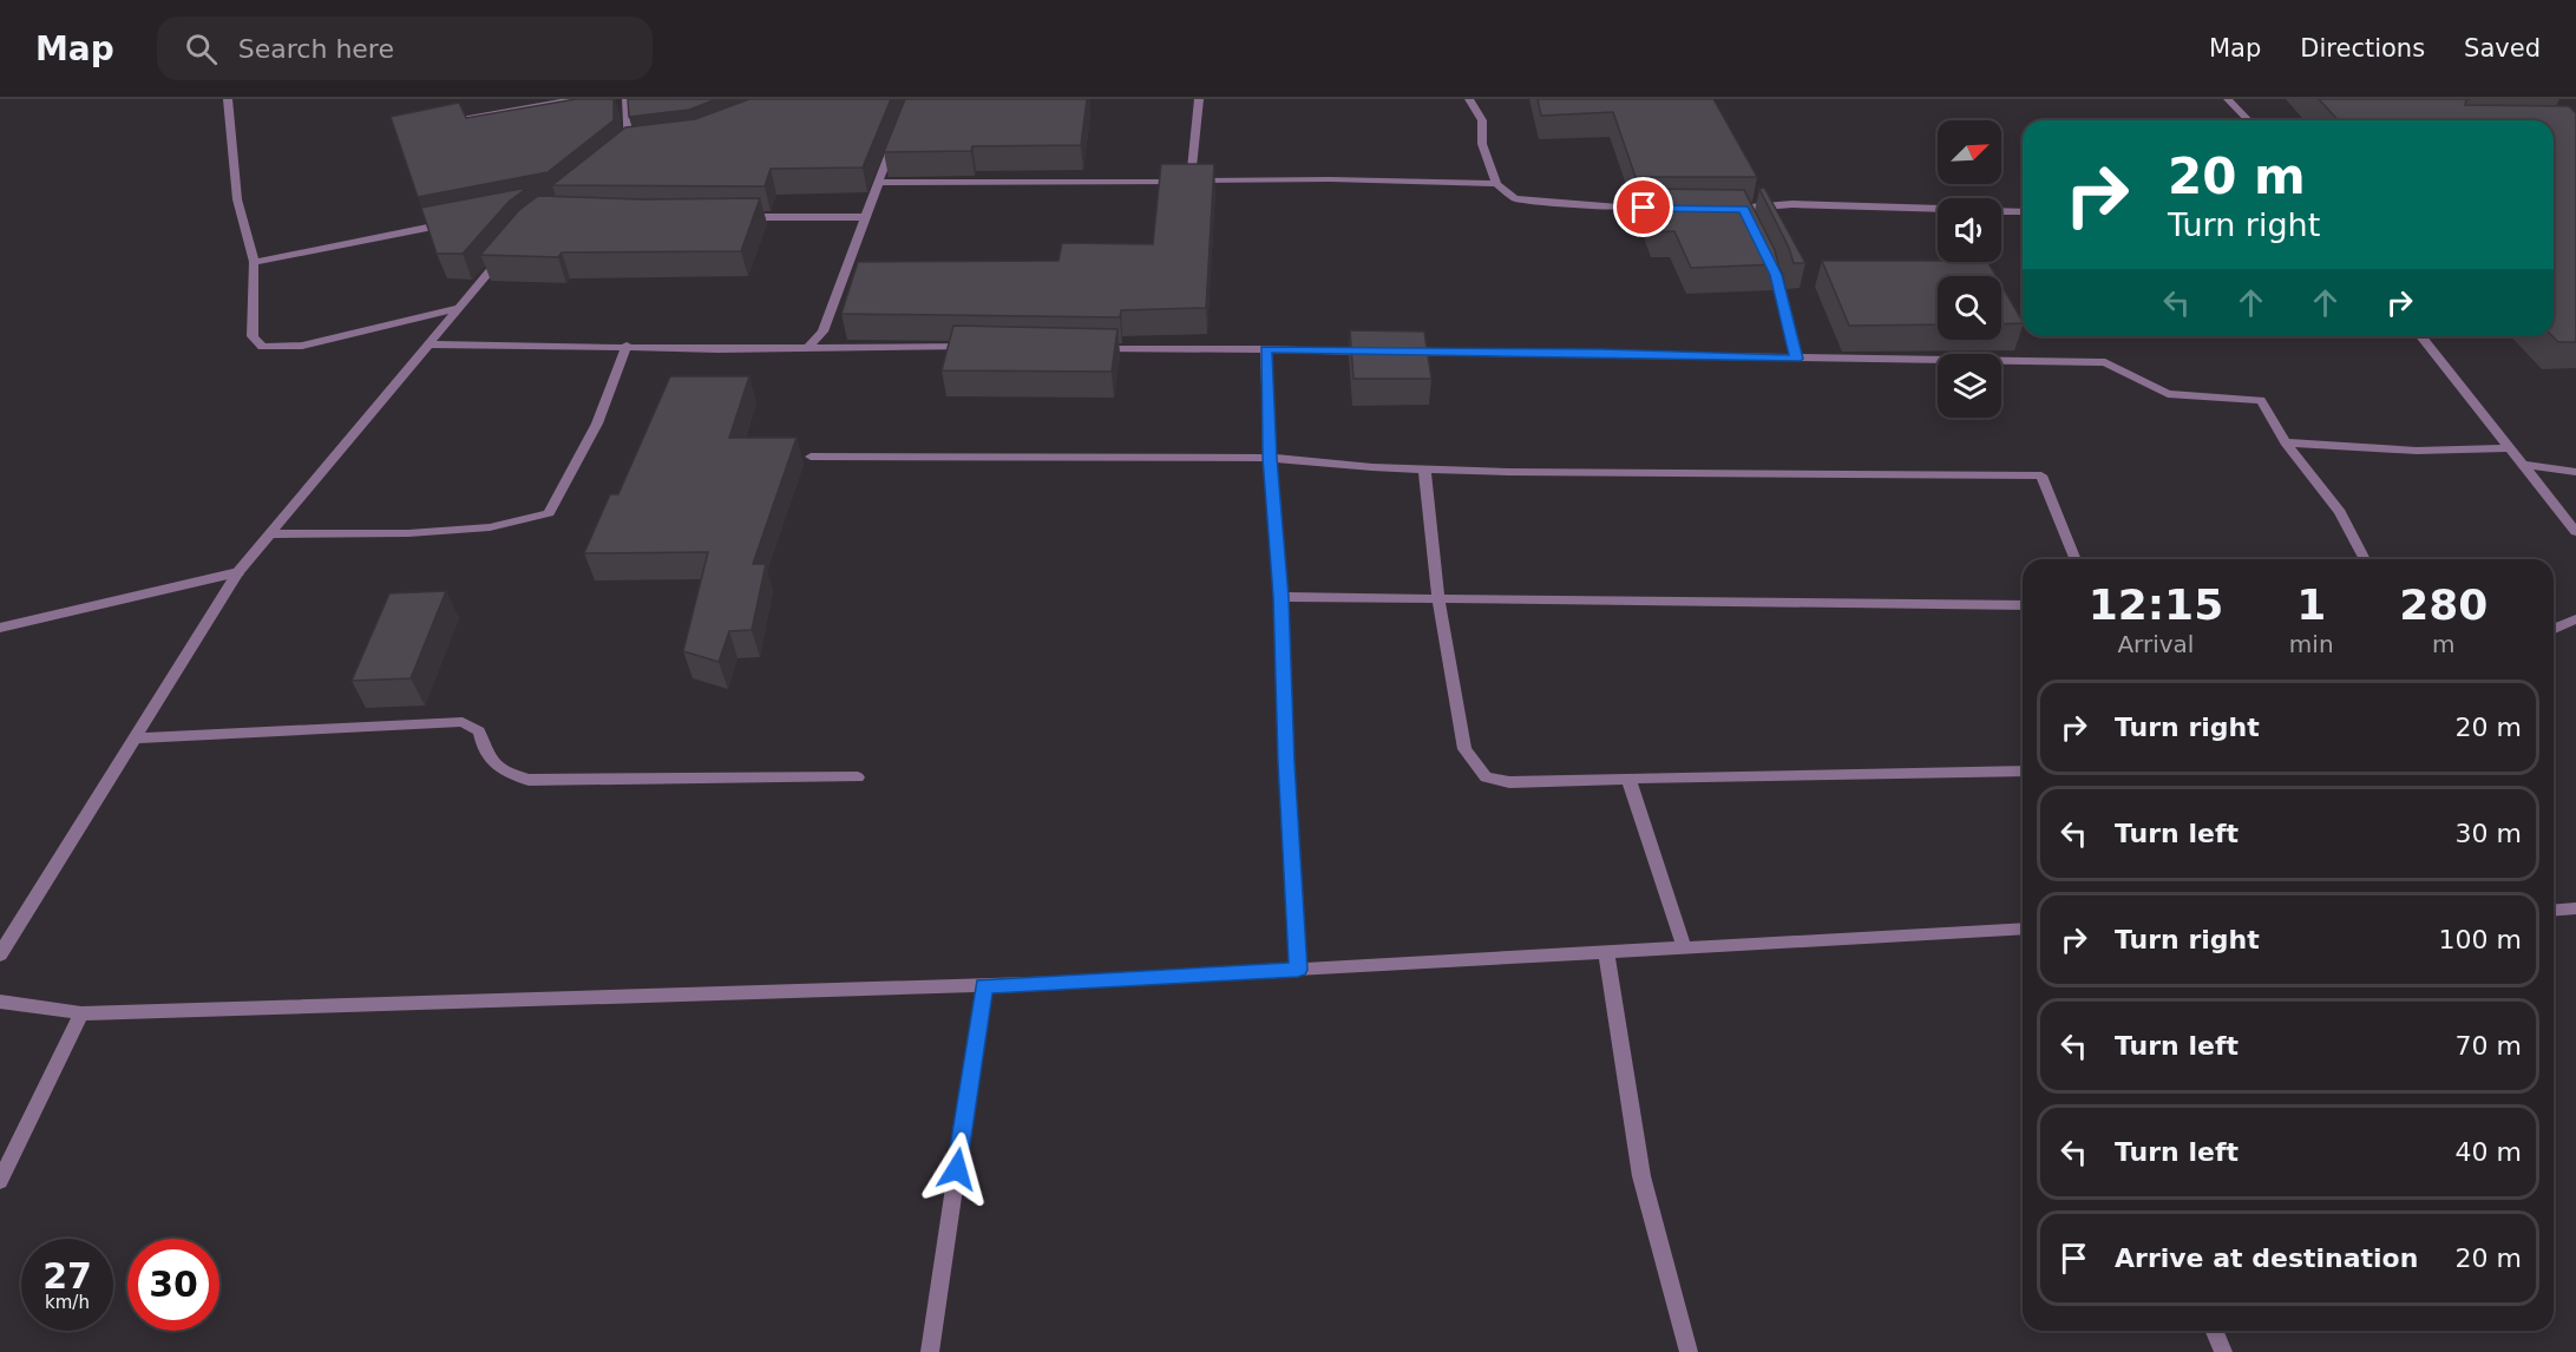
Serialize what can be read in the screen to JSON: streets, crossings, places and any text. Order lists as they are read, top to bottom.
{
  "north": "top right",
  "page": {
    "header": "Map",
    "search": "Search here",
    "nav": ["Map", "Directions", "Saved"],
    "turn": ["20 m", "Turn right"],
    "eta": [
      "12:15",
      "Arrival",
      "1",
      "min",
      "280",
      "m"
    ],
    "list": [
      {
        "name": "Turn right",
        "value": "20 m"
      },
      {
        "name": "Turn left",
        "value": "30 m"
      },
      {
        "name": "Turn right",
        "value": "100 m"
      },
      {
        "name": "Turn left",
        "value": "70 m"
      },
      {
        "name": "Turn left",
        "value": "40 m"
      },
      {
        "name": "Arrive at destination",
        "value": "20 m"
      }
    ],
    "speed": "27 km/h",
    "limit": "30"
  }
}
